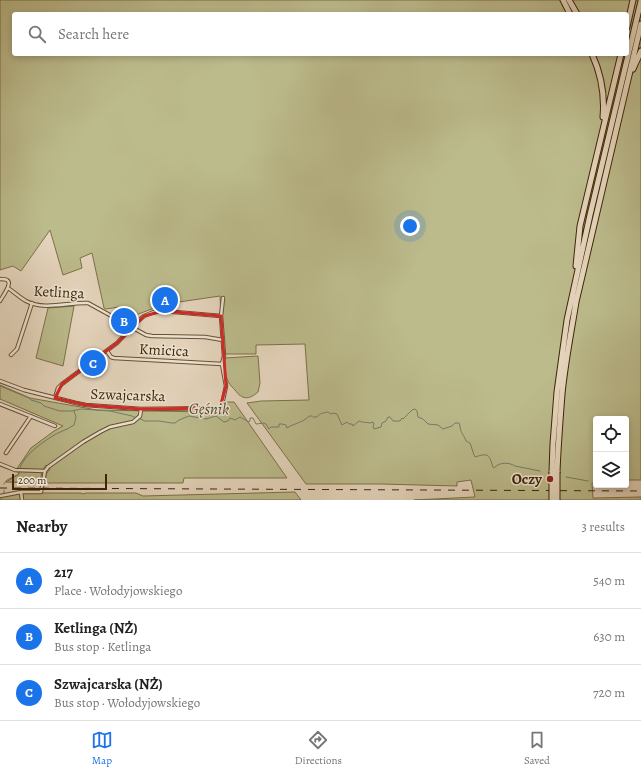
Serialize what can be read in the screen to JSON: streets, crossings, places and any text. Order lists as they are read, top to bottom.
{
  "streets": {
    "street": ["Ketlinga", "Kmicica", "Szwajcarska"]
  },
  "crossings": [
    ["Ketlinga", "Szwajcarska"],
    ["Kmicica", "Szwajcarska"]
  ],
  "water": ["Gęśnik"],
  "places": ["Oczy"],
  "scale_bar": "200 m",
  "page": {
    "search": "Search here",
    "pins": ["A", "B", "C"],
    "scale": "200 m",
    "heading": ["Nearby", "3 results"],
    "list": [
      {
        "mark": "A",
        "name": "217",
        "note": "Place · Wołodyjowskiego",
        "value": "540 m"
      },
      {
        "mark": "B",
        "name": "Ketlinga (NŻ)",
        "note": "Bus stop · Ketlinga",
        "value": "630 m"
      },
      {
        "mark": "C",
        "name": "Szwajcarska (NŻ)",
        "note": "Bus stop · Wołodyjowskiego",
        "value": "720 m"
      }
    ],
    "nav": ["Map", "Directions", "Saved"]
  }
}
